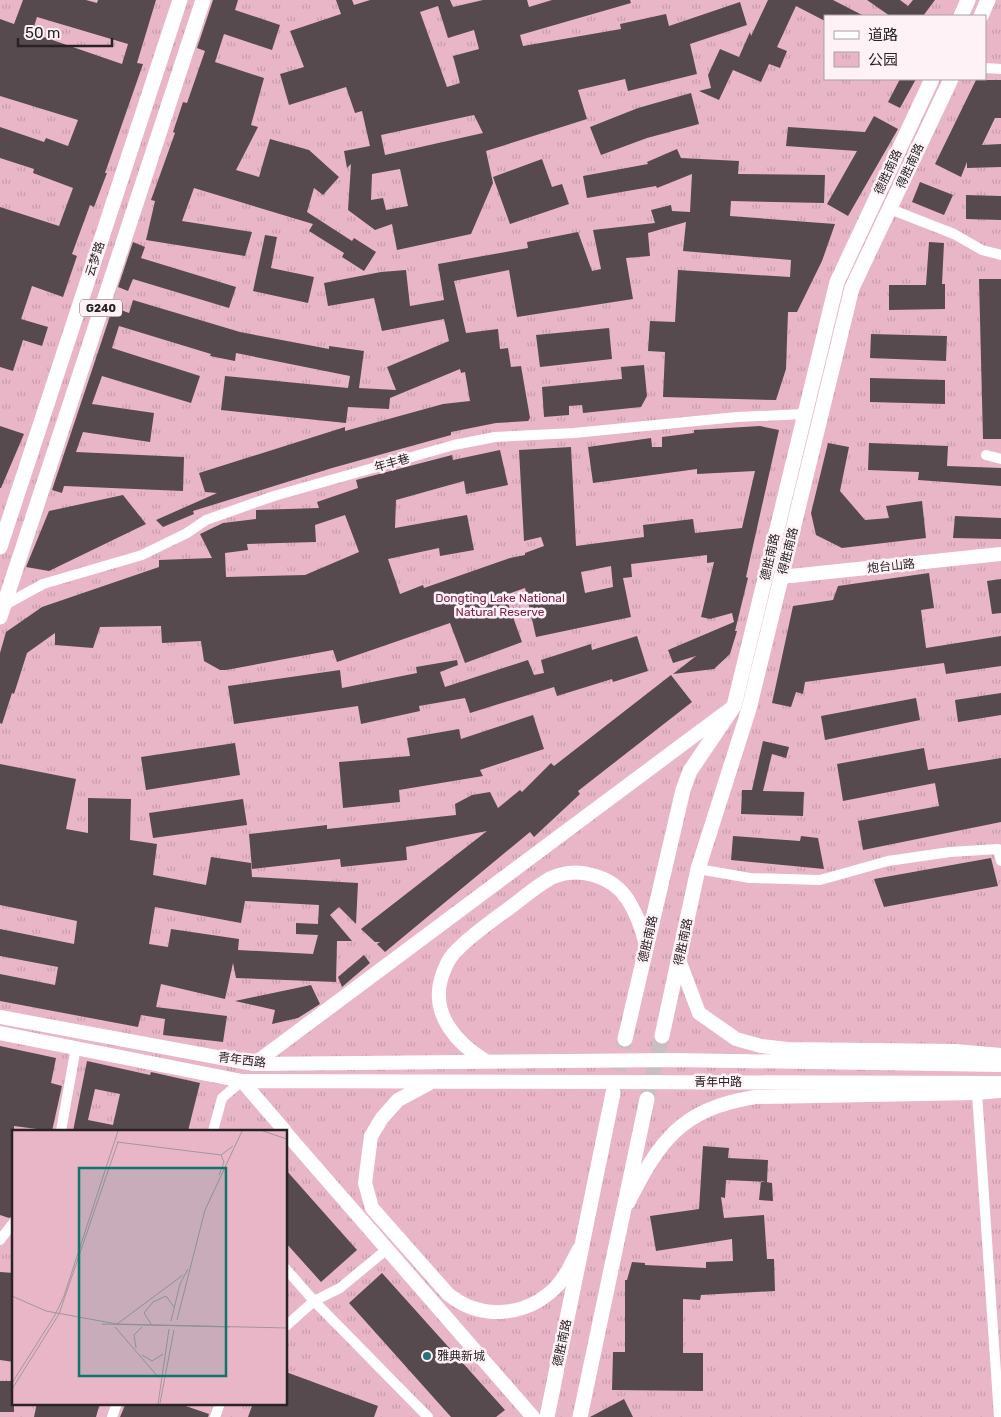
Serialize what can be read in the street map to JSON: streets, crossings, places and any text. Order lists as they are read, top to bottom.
{
  "streets": {
    "main road": [
      "得胜南路",
      "德胜南路",
      "云梦路",
      "G240",
      "炮台山路",
      "青年西路",
      "青年中路"
    ],
    "street": ["年丰巷"]
  },
  "crossings": [
    ["得胜南路", "炮台山路"],
    ["德胜南路", "年丰巷"],
    ["G240", "年丰巷"],
    ["青年西路", "青年中路"]
  ],
  "parks": ["Dongting Lake National Natural Reserve"],
  "places": ["雅典新城"],
  "legend": ["道路", "公园"],
  "scale_bar": "50 m"
}
